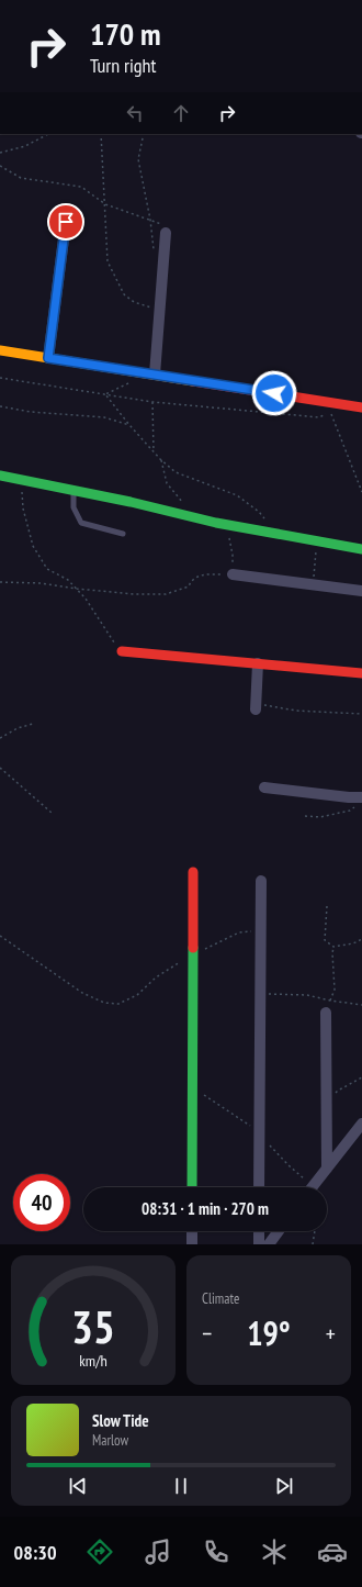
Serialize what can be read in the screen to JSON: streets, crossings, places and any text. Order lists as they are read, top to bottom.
{
  "page": {
    "turn": ["170 m", "Turn right"],
    "limit": "40",
    "trip": "08:31 · 1 min · 270 m",
    "tile": "Climate",
    "heat": ["−", "19°", "+"],
    "song": ["Slow Tide", "Marlow"],
    "tabs": "08:30",
    "gauge": ["35", "km/h"]
  }
}
